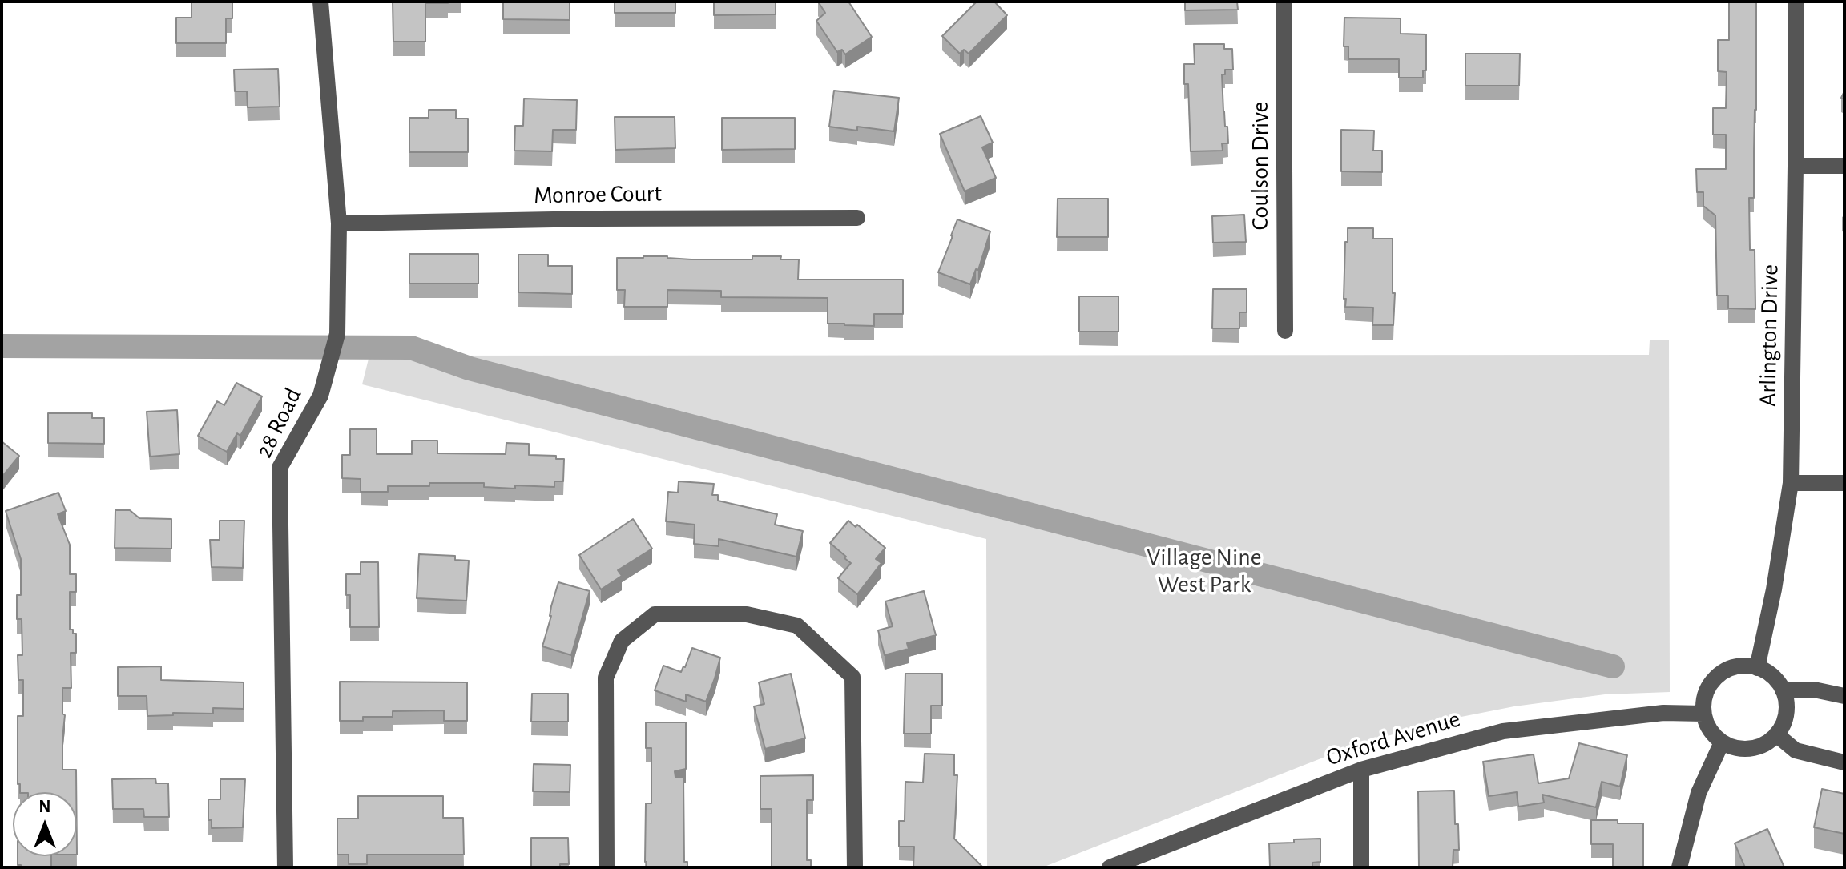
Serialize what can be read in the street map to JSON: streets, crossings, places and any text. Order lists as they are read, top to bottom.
{
  "streets": {
    "street": [
      "Coulson Drive",
      "Monroe Court",
      "Arlington Drive",
      "28 Road",
      "Oxford Avenue"
    ]
  },
  "crossings": [
    ["Monroe Court", "28 Road"],
    ["Arlington Drive", "Oxford Avenue"]
  ],
  "parks": ["Village Nine West Park"],
  "north": "top"
}
